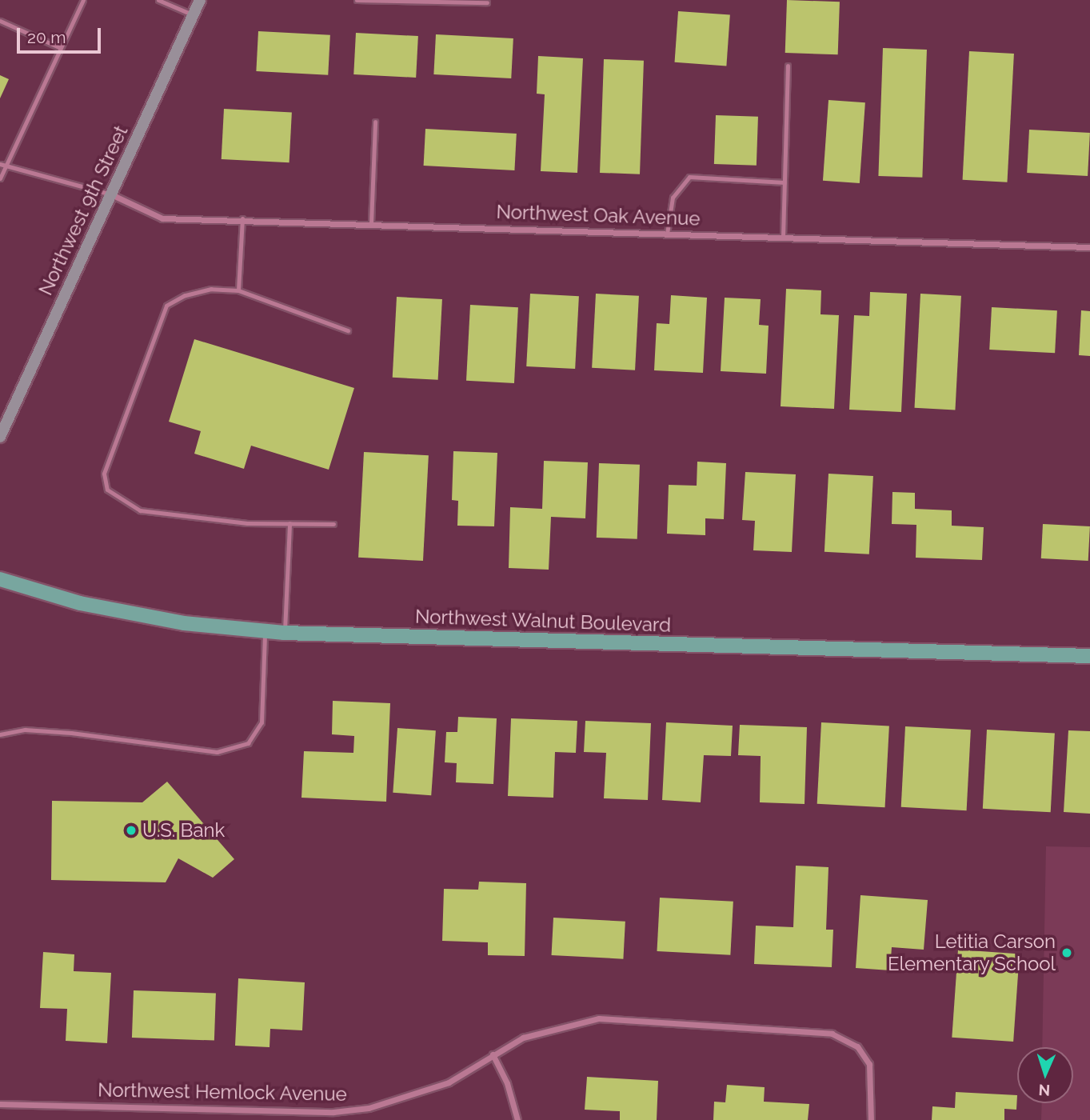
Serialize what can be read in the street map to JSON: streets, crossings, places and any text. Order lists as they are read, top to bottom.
{
  "streets": {
    "main road": ["Northwest 9th Street", "Northwest Walnut Boulevard"],
    "street": ["Northwest Oak Avenue", "Northwest Hemlock Avenue"]
  },
  "crossings": [
    ["Northwest 9th Street", "Northwest Oak Avenue"]
  ],
  "places": ["U.S. Bank", "Letitia Carson Elementary School"],
  "scale_bar": "20 m",
  "north": "bottom"
}
